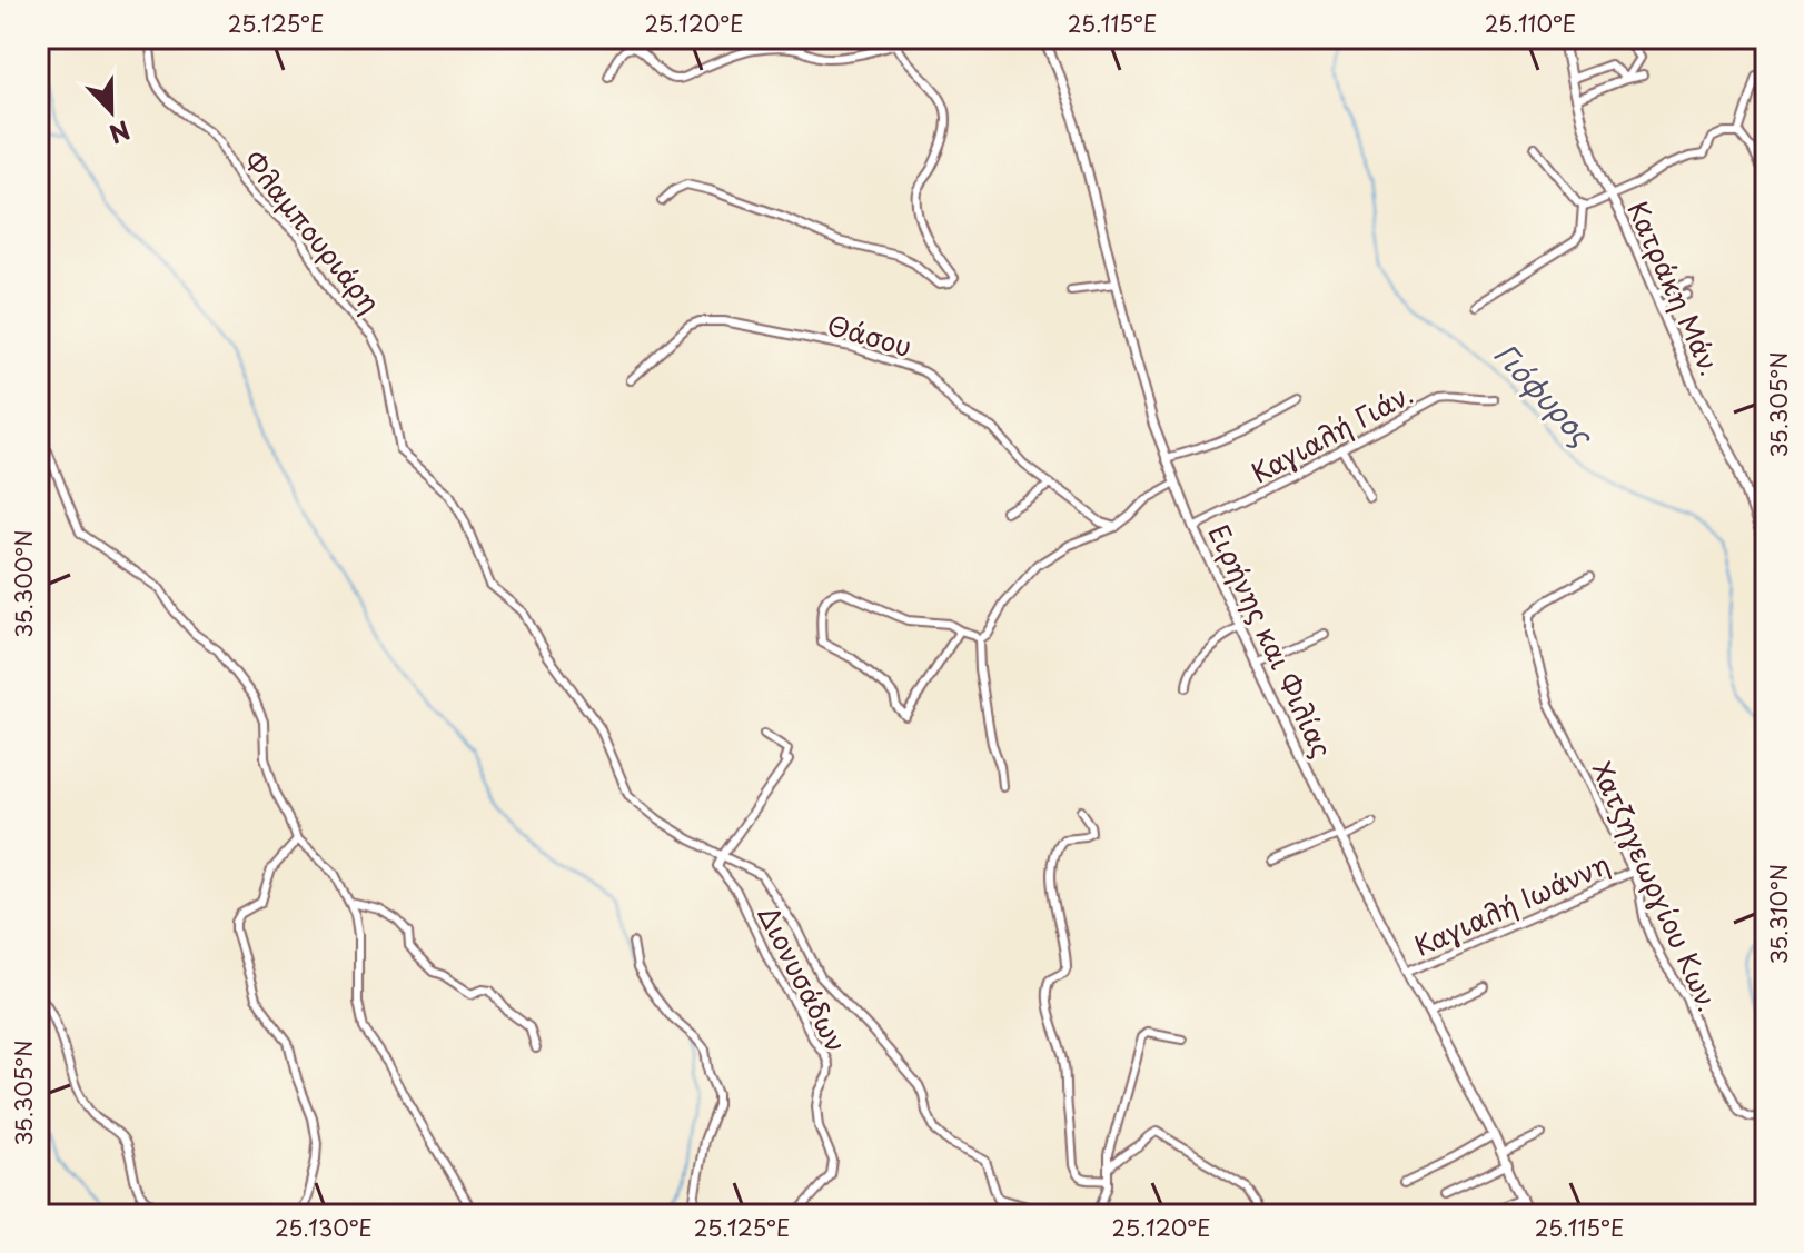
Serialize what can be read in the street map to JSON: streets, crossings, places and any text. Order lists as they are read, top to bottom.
{
  "streets": {
    "street": [
      "Φλαμπουριάρη",
      "Κατράκη Μάν.",
      "Θάσου",
      "Καγιαλή Γιάν.",
      "Ειρήνης και Φιλίας",
      "Χατζηγεωργίου Κων.",
      "Καγιαλή Ιωάννη",
      "Διονυσάδων"
    ]
  },
  "crossings": [
    ["Φλαμπουριάρη", "Διονυσάδων"],
    ["Καγιαλή Γιάν.", "Ειρήνης και Φιλίας"],
    ["Ειρήνης και Φιλίας", "Καγιαλή Ιωάννη"],
    ["Χατζηγεωργίου Κων.", "Καγιαλή Ιωάννη"]
  ],
  "water": ["Γιόφυρος"],
  "north": "bottom",
  "coordinates": [
    "25.125°E",
    "25.120°E",
    "25.115°E",
    "25.110°E",
    "35.305°N",
    "35.300°N",
    "35.310°N",
    "25.130°E"
  ]
}
